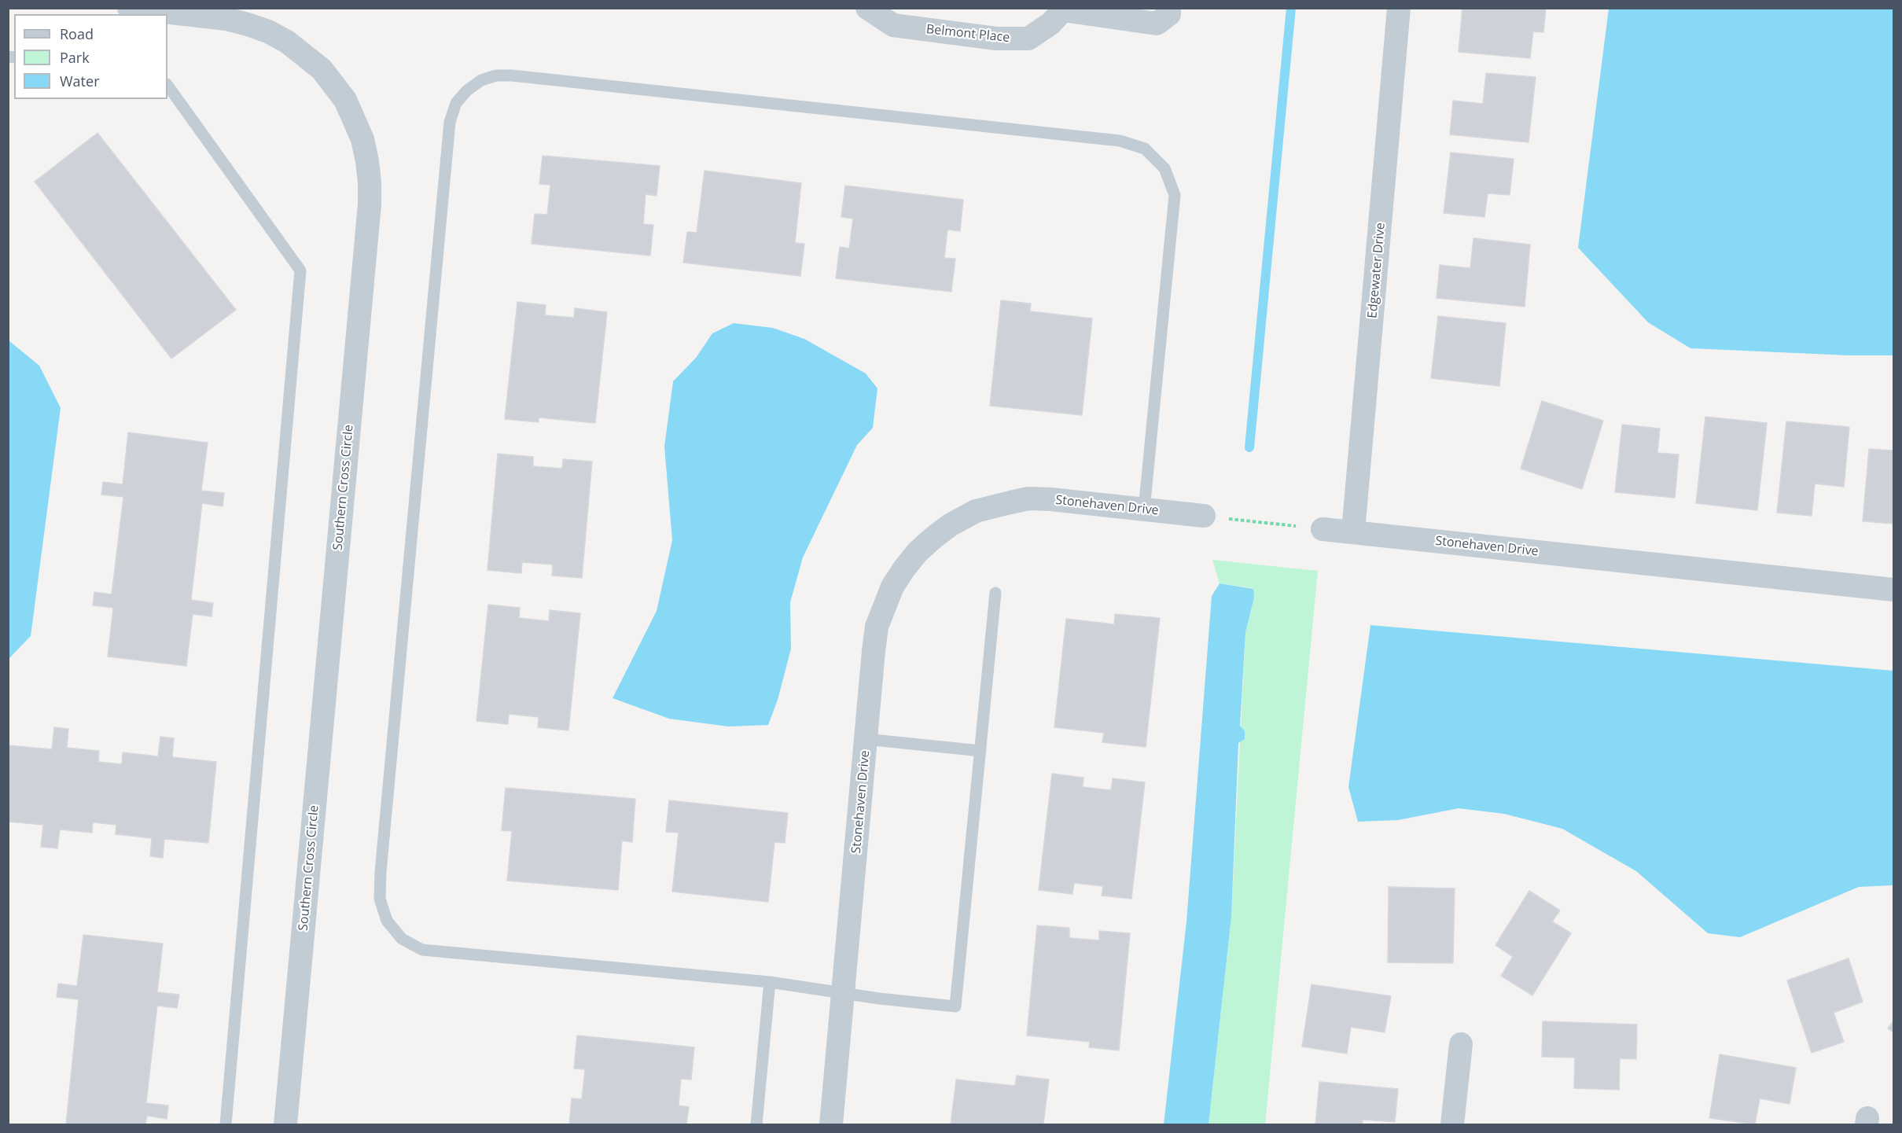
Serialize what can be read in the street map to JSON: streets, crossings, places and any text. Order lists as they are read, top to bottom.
{
  "streets": {
    "street": [
      "Belmont Place",
      "Edgewater Drive",
      "Southern Cross Circle",
      "Stonehaven Drive"
    ]
  },
  "crossings": [
    ["Edgewater Drive", "Stonehaven Drive"]
  ],
  "legend": ["Road", "Park", "Water"]
}
